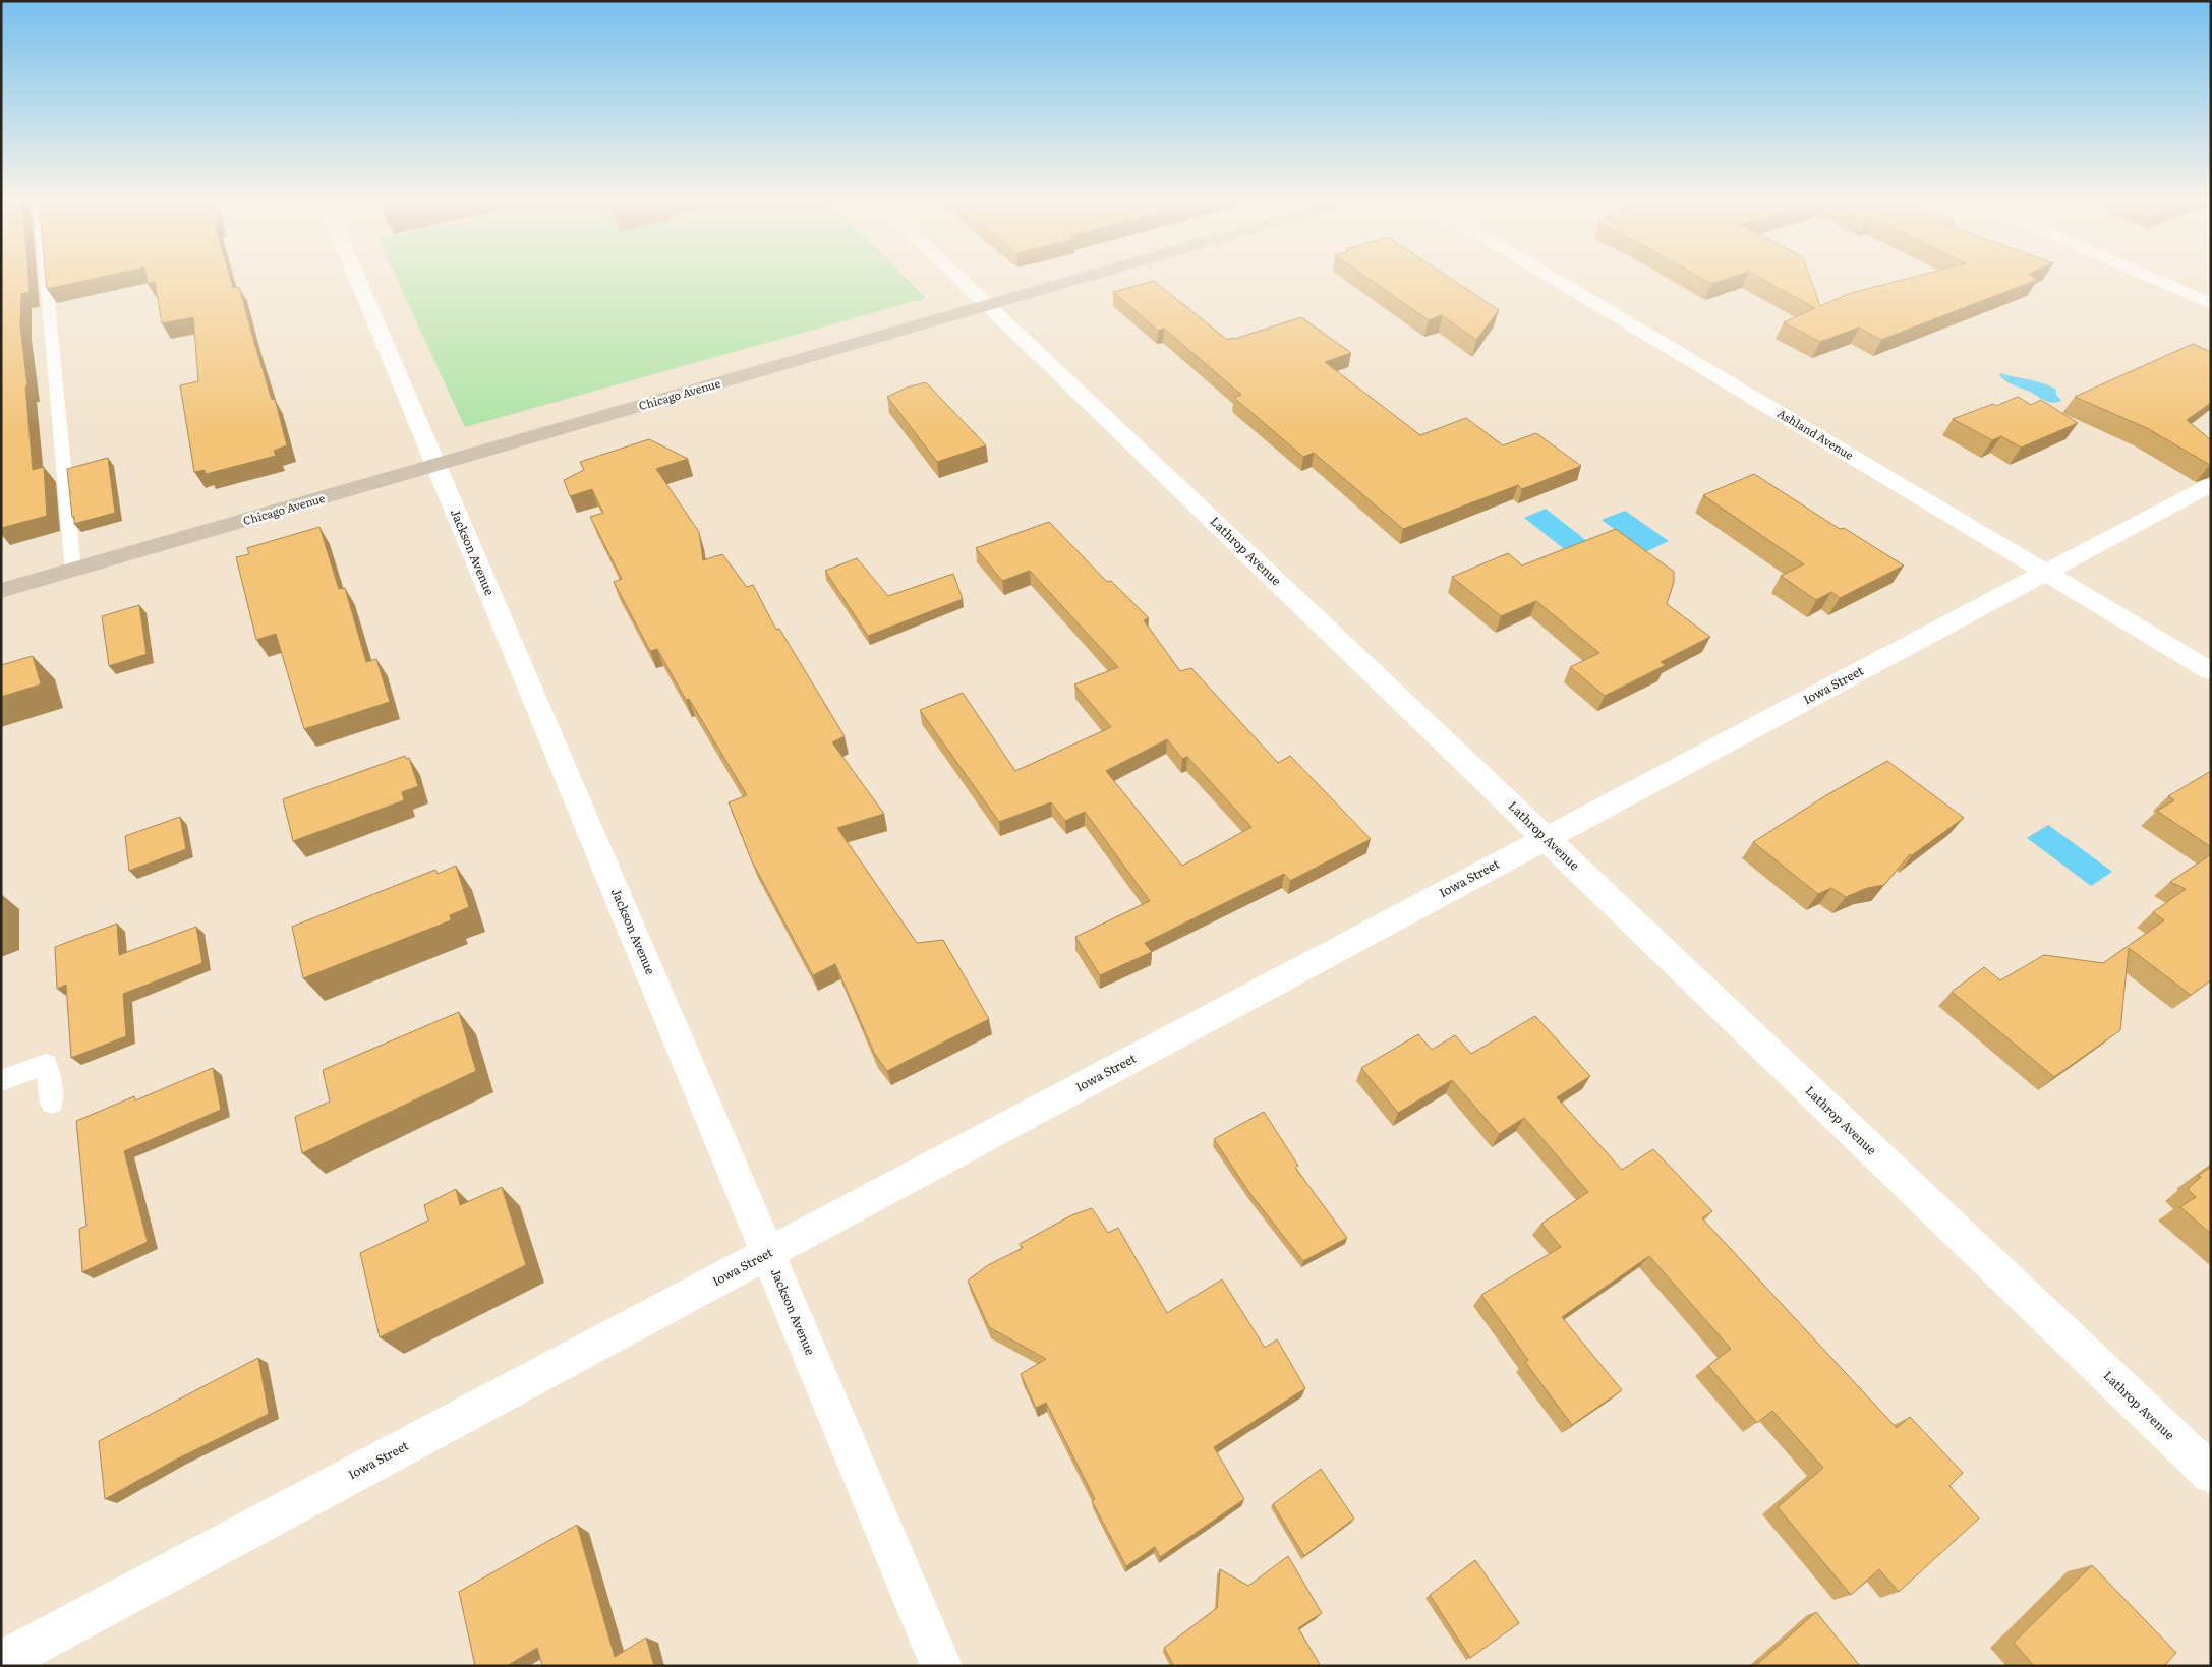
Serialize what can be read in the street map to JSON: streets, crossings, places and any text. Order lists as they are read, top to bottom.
{
  "streets": {
    "main road": ["Chicago Avenue"],
    "street": [
      "Ashland Avenue",
      "Lathrop Avenue",
      "Jackson Avenue",
      "Iowa Street"
    ]
  },
  "crossings": [
    ["Chicago Avenue", "Lathrop Avenue"],
    ["Chicago Avenue", "Jackson Avenue"],
    ["Ashland Avenue", "Iowa Street"],
    ["Lathrop Avenue", "Iowa Street"],
    ["Jackson Avenue", "Iowa Street"]
  ]
}
